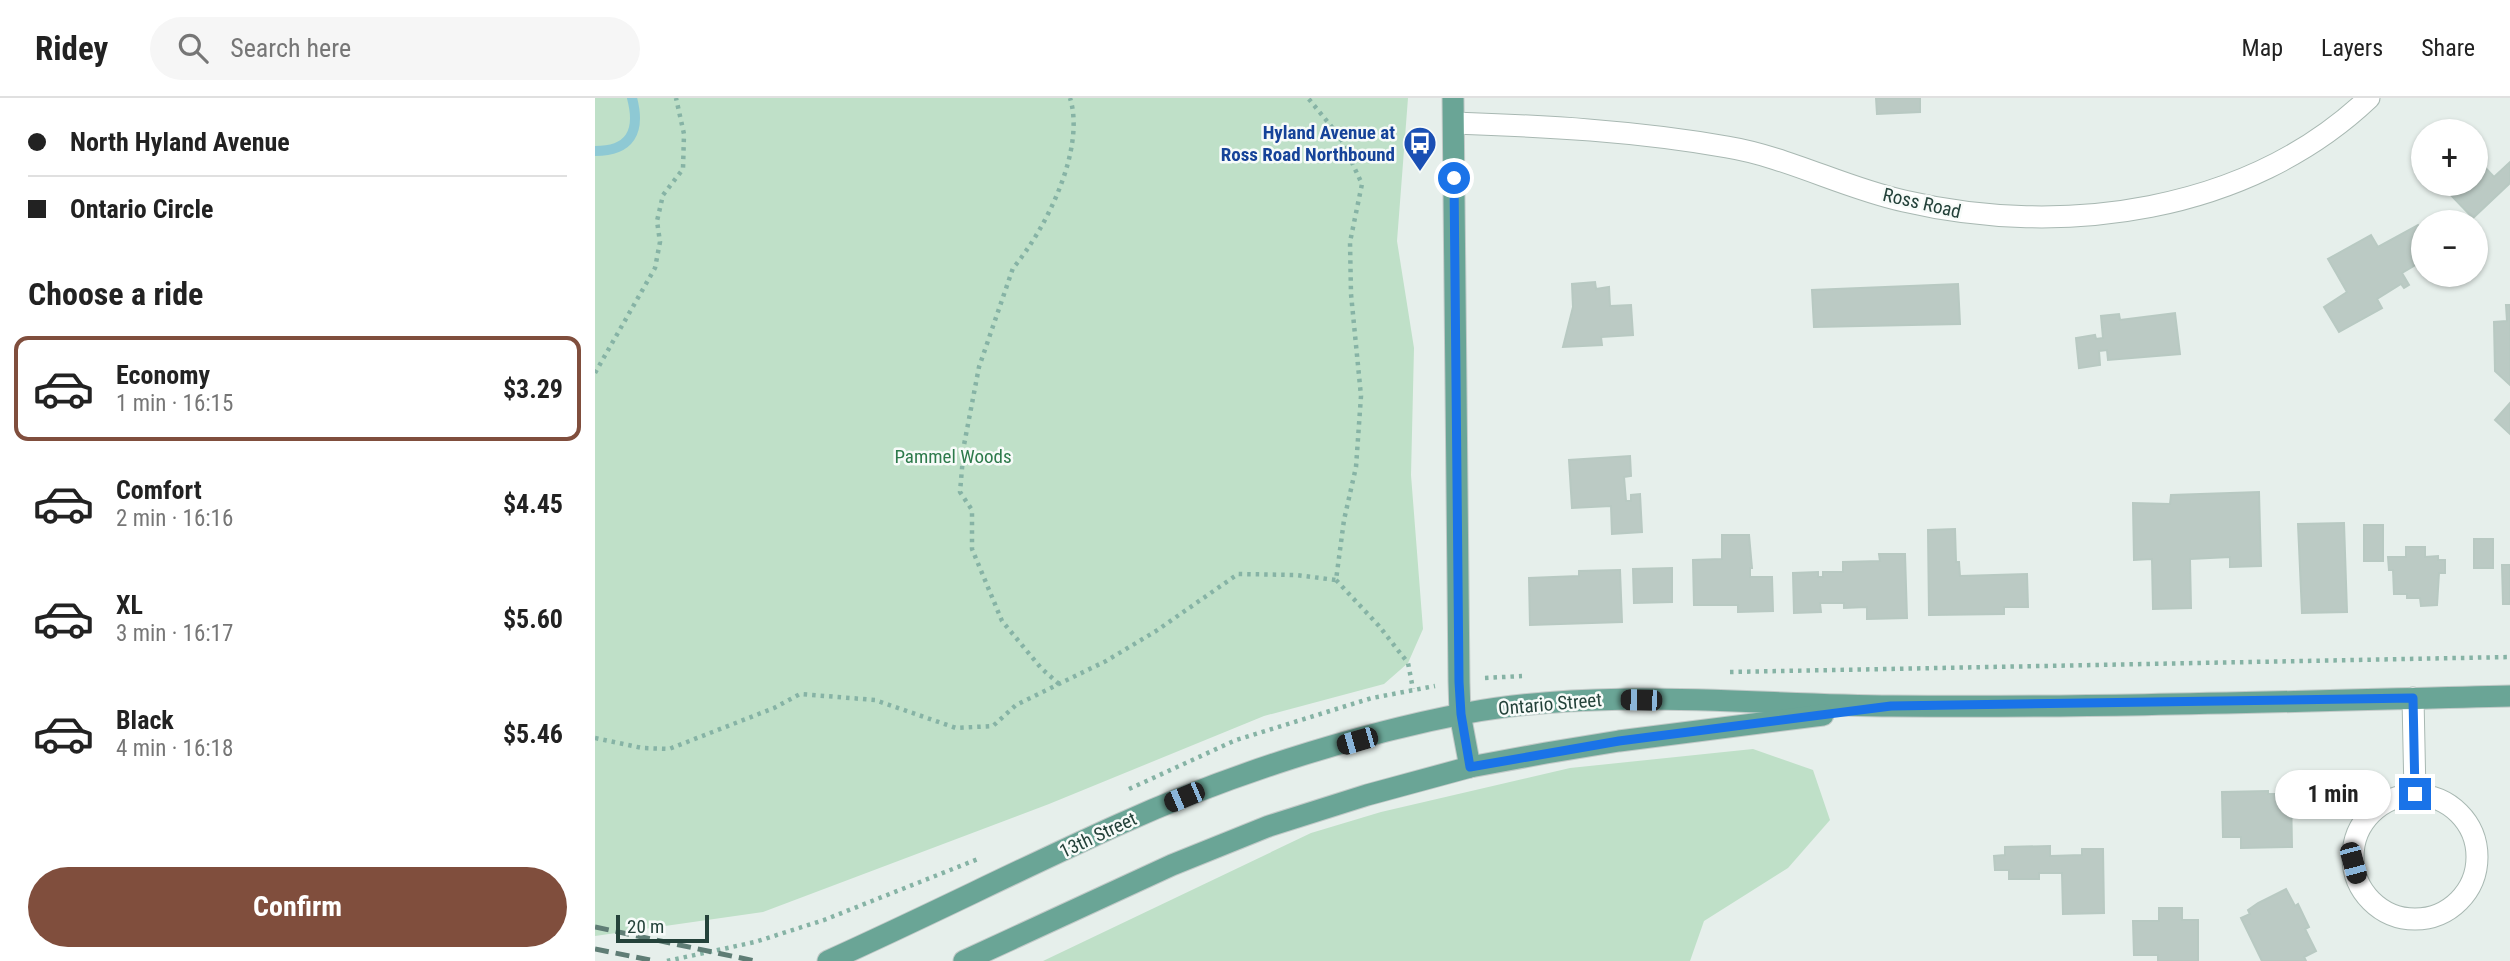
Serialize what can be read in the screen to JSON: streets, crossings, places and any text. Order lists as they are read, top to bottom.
{
  "streets": {
    "main road": ["Ontario Street", "13th Street"],
    "street": ["Ross Road"]
  },
  "crossings": [
    ["Ontario Street", "13th Street"]
  ],
  "parks": ["Pammel Woods"],
  "places": {
    "bus stop": ["Hyland Avenue at Ross Road Northbound"]
  },
  "scale_bar": "20 m",
  "page": {
    "header": "Ridey",
    "search": "Search here",
    "nav": ["Map", "Layers", "Share"],
    "banner": ["North Hyland Avenue", "Ontario Circle"],
    "map_buttons": ["+", "−"],
    "heading": "Choose a ride",
    "list": [
      {
        "name": "Economy",
        "note": "1 min · 16:15",
        "value": "$3.29"
      },
      {
        "name": "Comfort",
        "note": "2 min · 16:16",
        "value": "$4.45"
      },
      {
        "name": "XL",
        "note": "3 min · 16:17",
        "value": "$5.60"
      },
      {
        "name": "Black",
        "note": "4 min · 16:18",
        "value": "$5.46"
      }
    ],
    "bubble": "1 min",
    "buttons": "Confirm",
    "scale": "20 m"
  }
}
